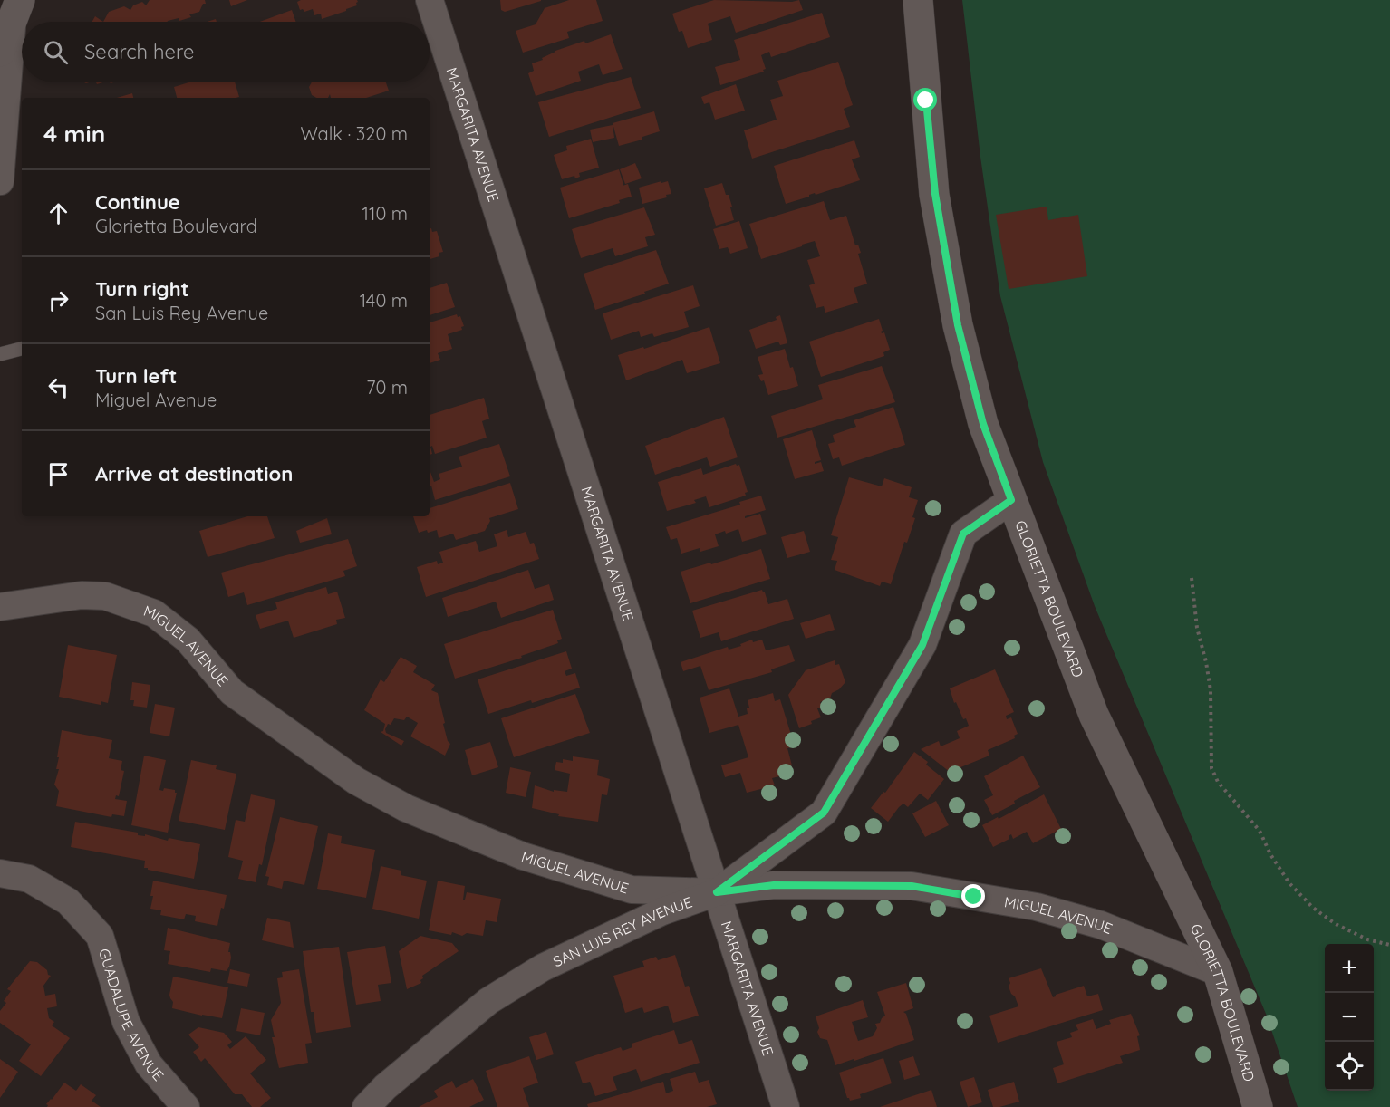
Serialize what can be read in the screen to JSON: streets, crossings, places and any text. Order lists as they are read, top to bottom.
{
  "streets": {
    "street": [
      "MARGARITA AVENUE",
      "GLORIETTA BOULEVARD",
      "MIGUEL AVENUE",
      "SAN LUIS REY AVENUE",
      "GUADALUPE AVENUE"
    ]
  },
  "crossings": [
    ["MARGARITA AVENUE", "MIGUEL AVENUE"],
    ["MARGARITA AVENUE", "SAN LUIS REY AVENUE"],
    ["GLORIETTA BOULEVARD", "MIGUEL AVENUE"],
    ["GLORIETTA BOULEVARD", "SAN LUIS REY AVENUE"],
    ["MIGUEL AVENUE", "SAN LUIS REY AVENUE"]
  ],
  "page": {
    "search": "Search here",
    "heading": ["4 min", "Walk · 320 m"],
    "list": [
      ["Continue", "Glorietta Boulevard", "110 m"],
      ["Turn right", "San Luis Rey Avenue", "140 m"],
      ["Turn left", "Miguel Avenue", "70 m"],
      "Arrive at destination"
    ],
    "map_buttons": ["+", "−"]
  }
}
